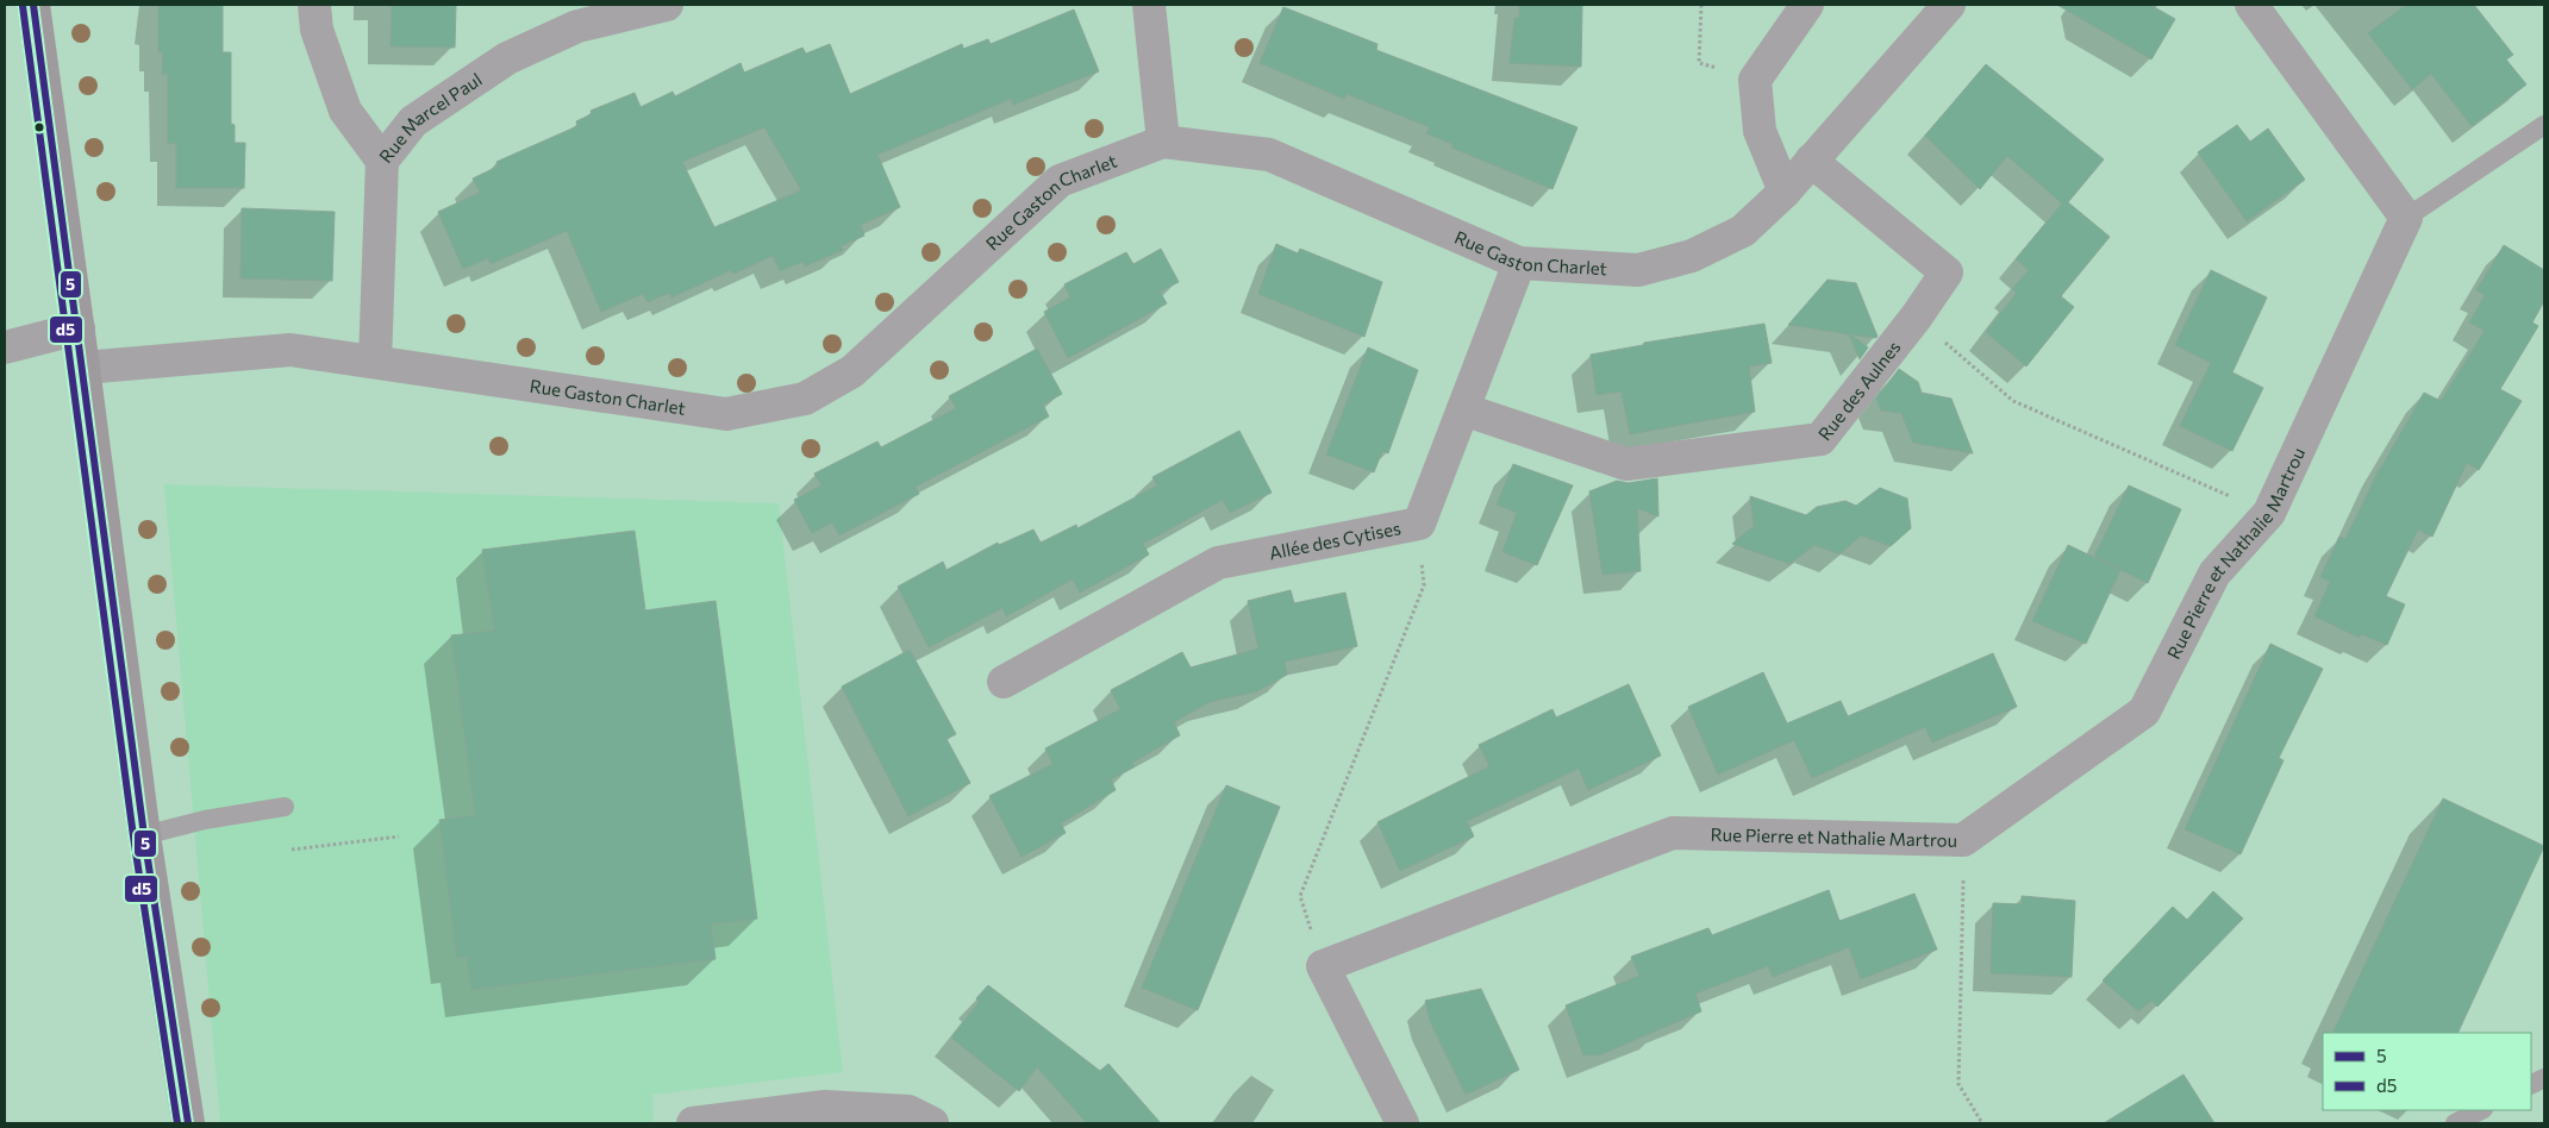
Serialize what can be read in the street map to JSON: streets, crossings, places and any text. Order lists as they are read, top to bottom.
{
  "streets": {
    "street": [
      "Rue Marcel Paul",
      "Rue Gaston Charlet",
      "Rue des Aulnes",
      "Allée des Cytises",
      "Rue Pierre et Nathalie Martrou"
    ]
  },
  "crossings": [
    ["Rue Marcel Paul", "Rue Gaston Charlet"],
    ["Rue Gaston Charlet", "Rue des Aulnes"],
    ["Rue Gaston Charlet", "Allée des Cytises"],
    ["Rue des Aulnes", "Allée des Cytises"]
  ],
  "lines": ["transit line 5", "transit line d5"],
  "legend": ["5", "d5"]
}
